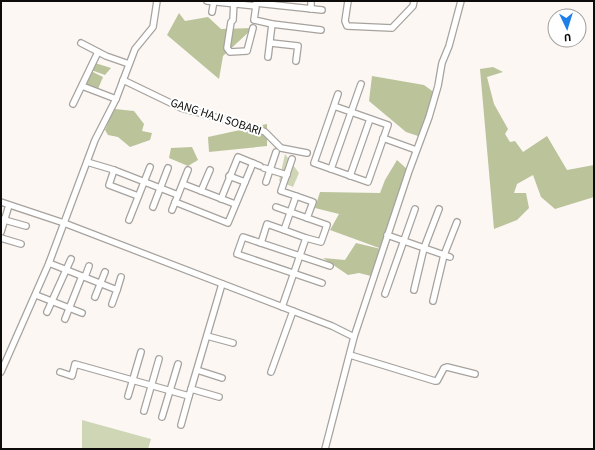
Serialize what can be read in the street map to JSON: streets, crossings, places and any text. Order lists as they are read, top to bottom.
{
  "streets": {
    "street": ["GANG HAJI SOBARI"]
  },
  "north": "bottom"
}
